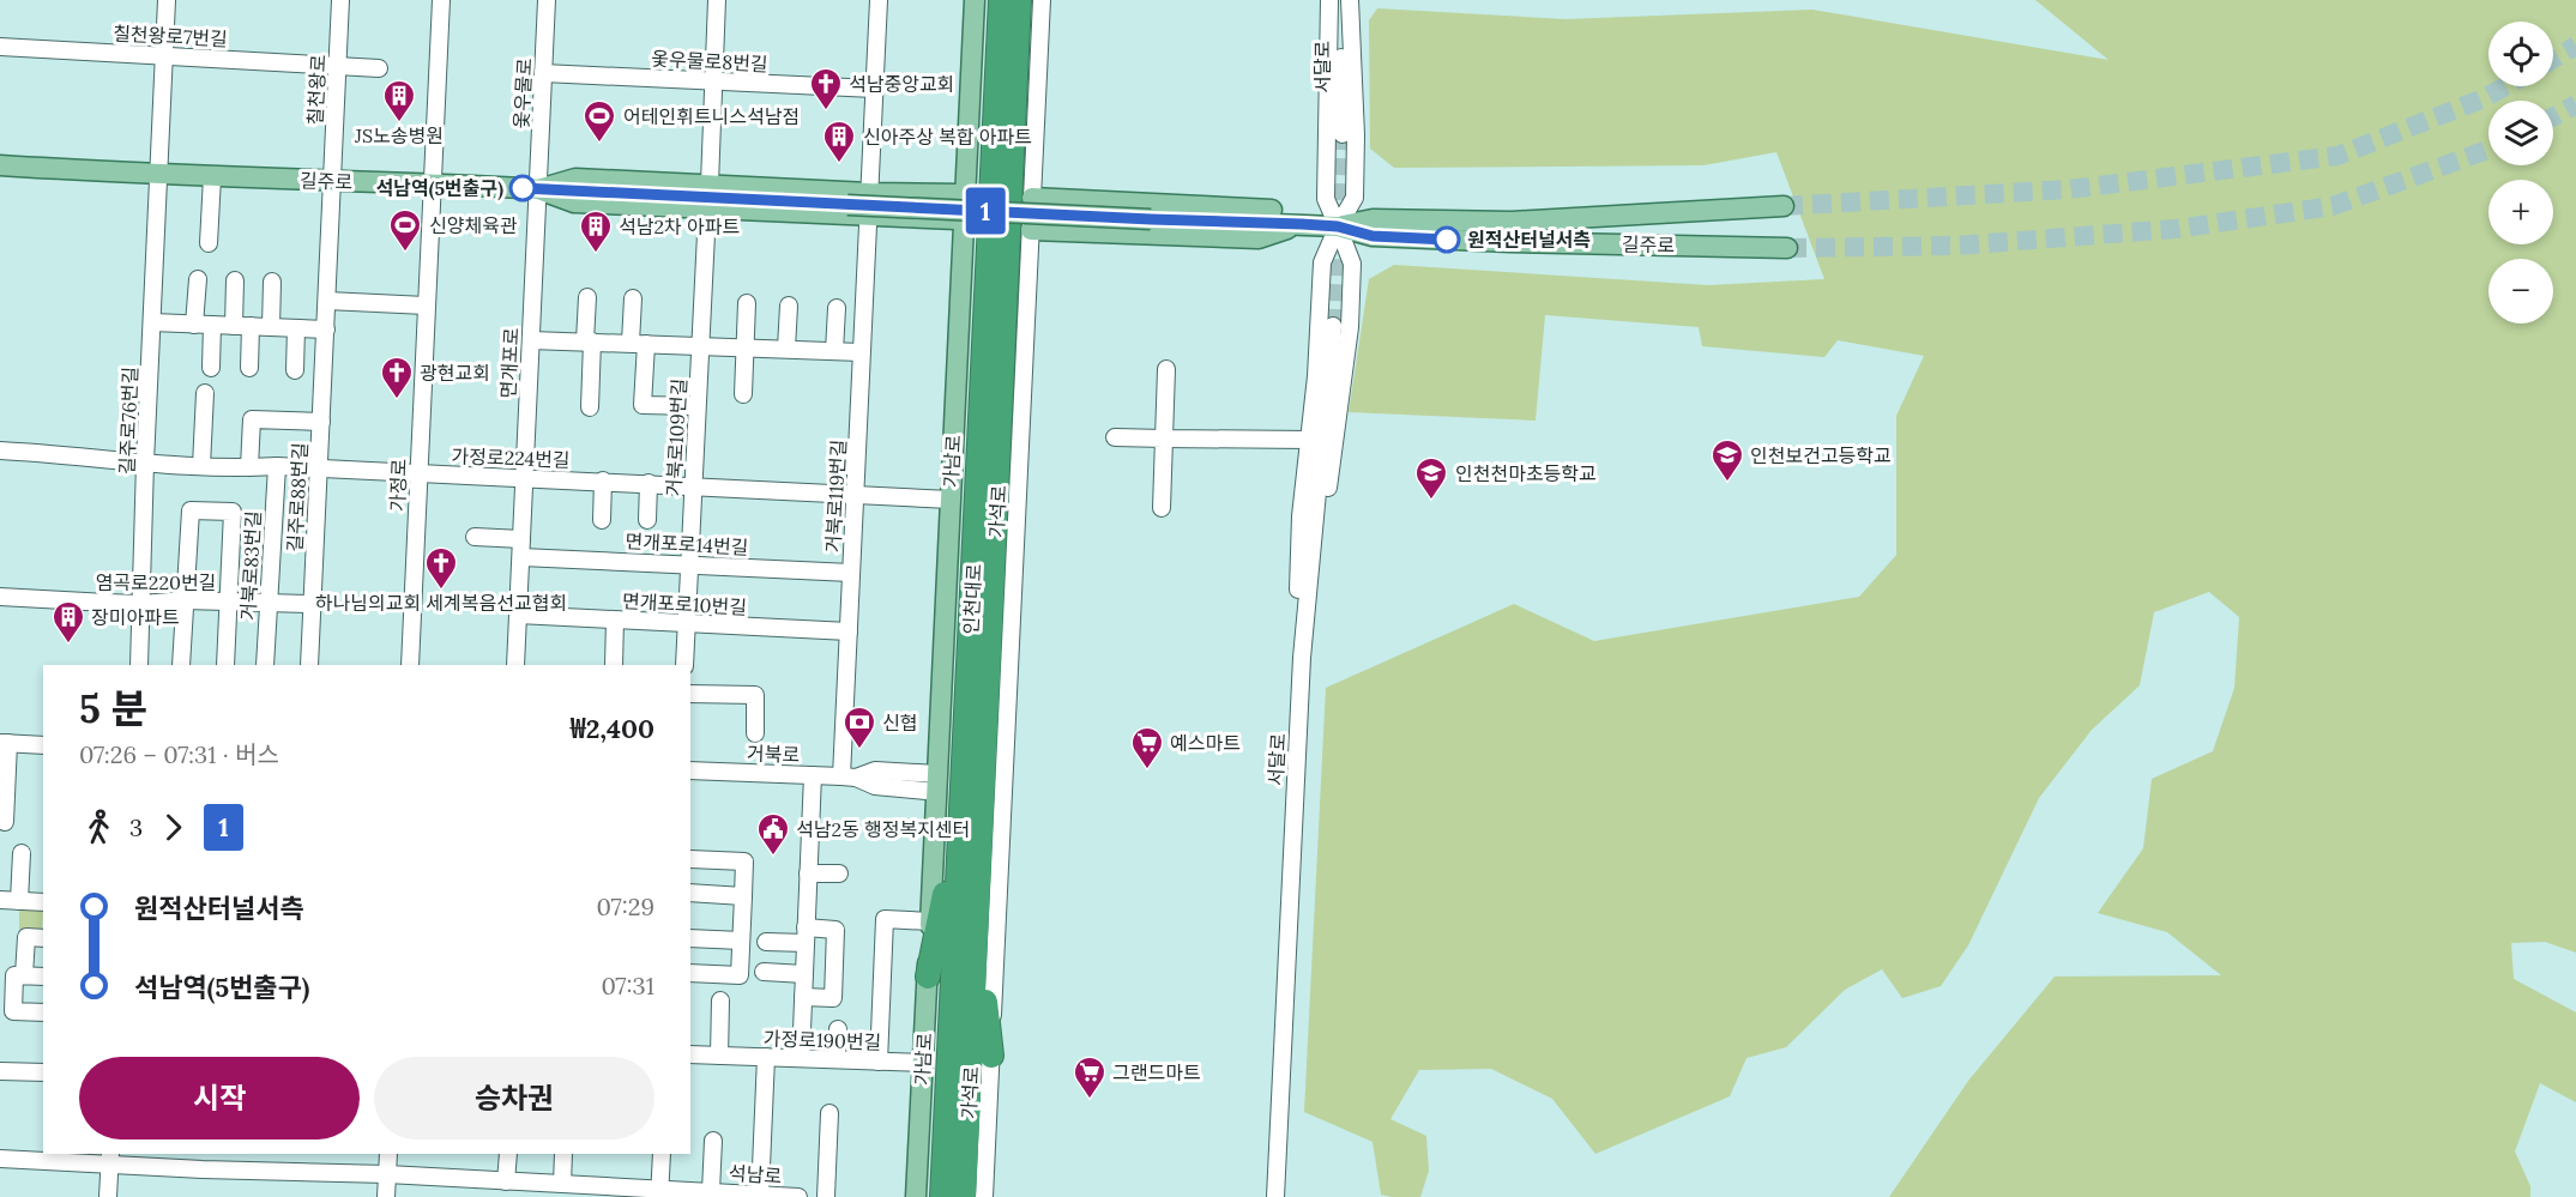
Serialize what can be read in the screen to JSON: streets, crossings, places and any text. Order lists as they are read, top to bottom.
{
  "streets": {
    "highway": ["인천대로"],
    "main road": ["길주로", "가남로"],
    "street": [
      "칠천왕로7번길",
      "옻우물로8번길",
      "서달로",
      "칠천왕로",
      "옻우물로",
      "면개포로",
      "길주로76번길",
      "거북로109번길",
      "가정로224번길",
      "가정로",
      "거북로119번길",
      "길주로88번길",
      "가석로",
      "면개포로14번길",
      "거북로83번길",
      "염곡로220번길",
      "면개포로10번길",
      "거북로",
      "가정로190번길",
      "석남로"
    ]
  },
  "crossings": [
    ["칠천왕로7번길", "칠천왕로"],
    ["칠천왕로7번길", "길주로76번길"],
    ["옻우물로8번길", "옻우물로"],
    ["옻우물로8번길", "거북로119번길"],
    ["칠천왕로", "길주로"],
    ["칠천왕로", "길주로88번길"],
    ["옻우물로", "길주로"],
    ["옻우물로", "면개포로"],
    ["길주로", "면개포로"],
    ["길주로", "길주로76번길"],
    ["길주로", "가정로"],
    ["길주로", "길주로88번길"],
    ["길주로", "가석로"],
    ["면개포로", "가정로224번길"],
    ["면개포로", "면개포로14번길"],
    ["면개포로", "면개포로10번길"],
    ["길주로76번길", "가정로224번길"],
    ["길주로76번길", "염곡로220번길"],
    ["거북로109번길", "가정로224번길"],
    ["거북로109번길", "면개포로14번길"],
    ["거북로109번길", "면개포로10번길"],
    ["가정로224번길", "가남로"],
    ["가정로224번길", "가정로"],
    ["가정로224번길", "거북로119번길"],
    ["가정로224번길", "길주로88번길"],
    ["가정로224번길", "거북로83번길"],
    ["가남로", "인천대로"],
    ["가남로", "거북로"],
    ["가남로", "가정로190번길"],
    ["거북로119번길", "면개포로14번길"],
    ["거북로119번길", "면개포로10번길"],
    ["거북로119번길", "거북로"],
    ["길주로88번길", "염곡로220번길"],
    ["거북로83번길", "염곡로220번길"],
    ["인천대로", "거북로"]
  ],
  "places": {
    "church": ["석남중앙교회", "광현교회", "하나님의교회 세계복음선교협회"],
    "building": [
      "JS노송병원",
      "신아주상 복합 아파트",
      "석남2차 아파트",
      "장미아파트"
    ],
    "sports": ["어테인휘트니스석남점", "신양체육관"],
    "other": ["석남역(5번출구)", "원적산터널서측"],
    "school or university": ["인천보건고등학교", "인천천마초등학교"],
    "bank": ["신협"],
    "supermarket": ["예스마트", "그랜드마트"],
    "public building": ["석남2동 행정복지센터"]
  },
  "lines": ["bus line 1"],
  "page": {
    "on_map": "1",
    "map_buttons": ["+", "−"],
    "heading": ["5 분", "07:26 – 07:31 · 버스", "₩2,400"],
    "legs": ["3", "1"],
    "list": [
      {
        "name": "원적산터널서측",
        "value": "07:29"
      },
      {
        "name": "석남역(5번출구)",
        "value": "07:31"
      }
    ],
    "buttons": ["시작", "승차권"]
  }
}
